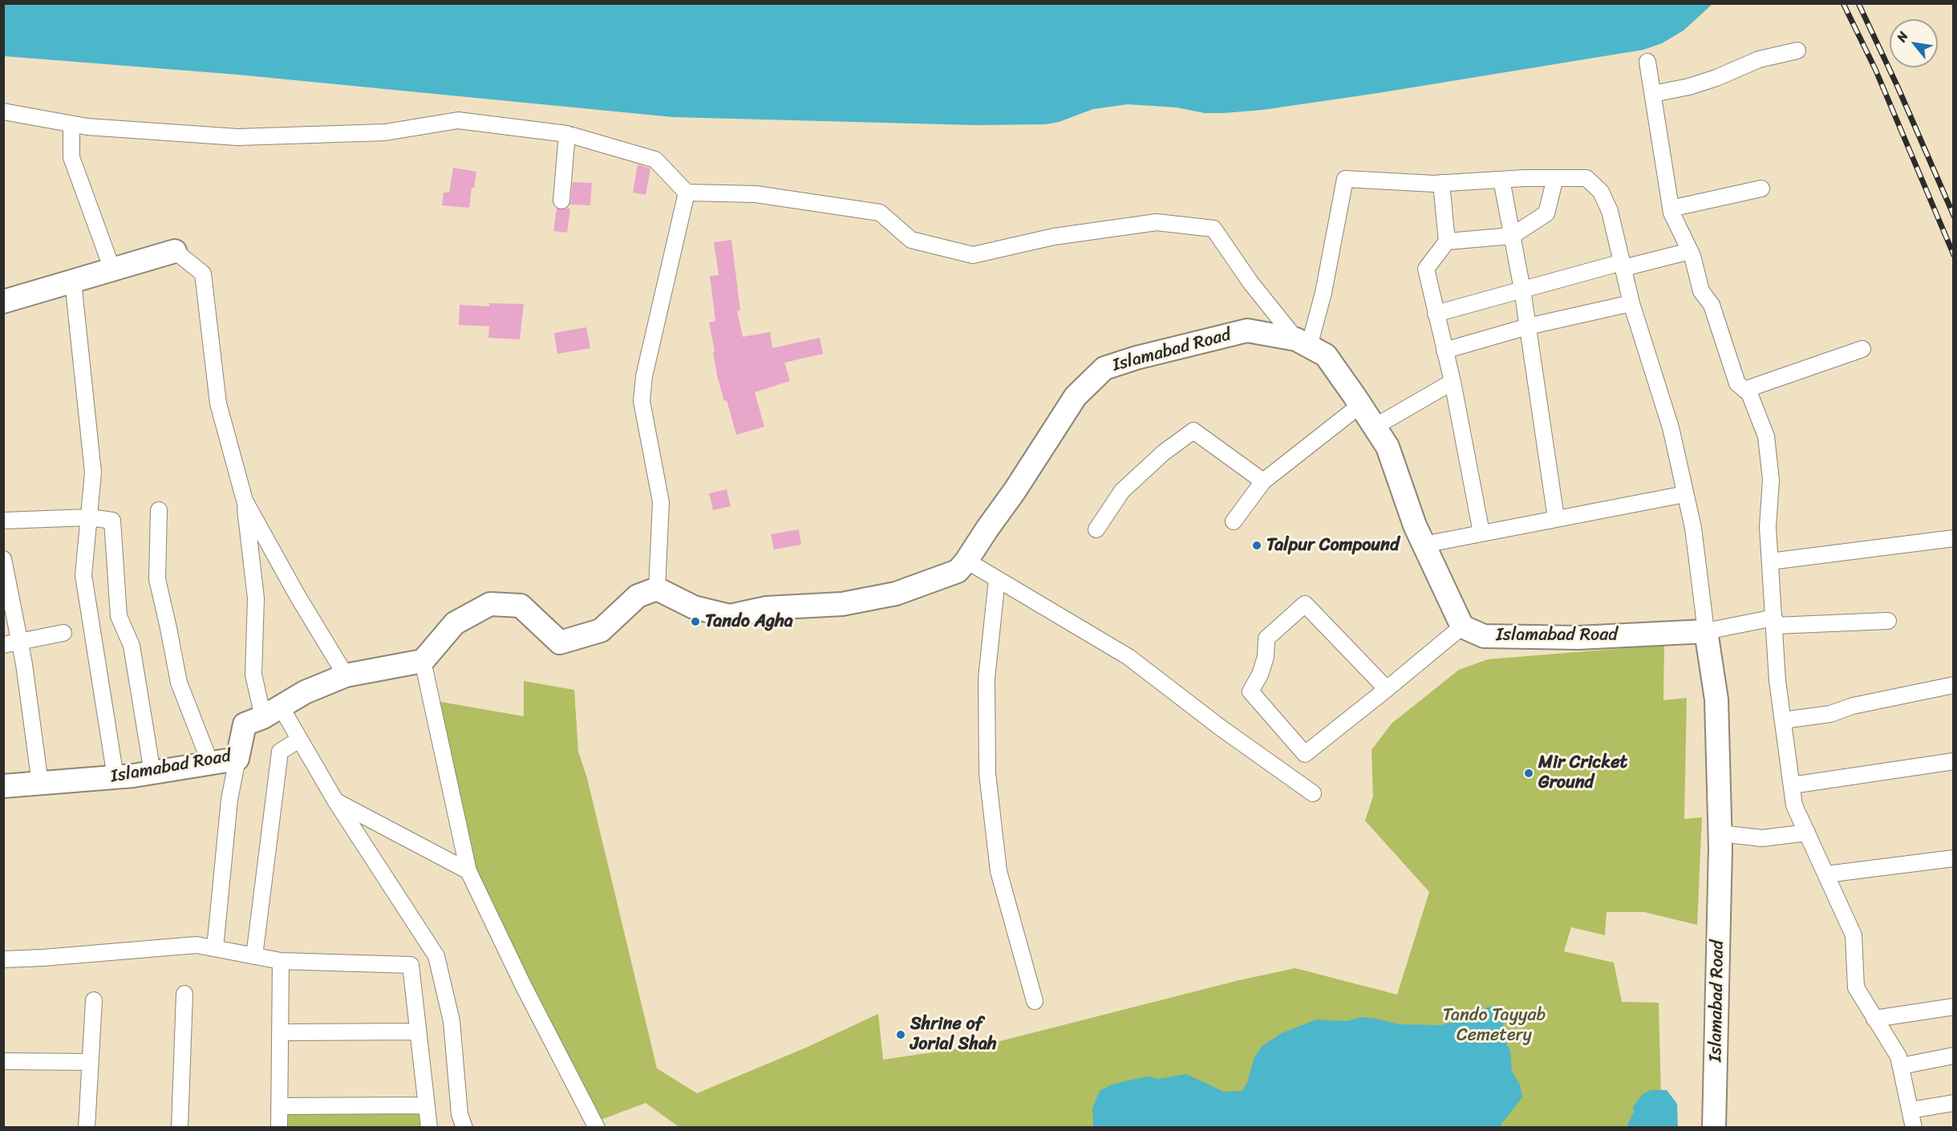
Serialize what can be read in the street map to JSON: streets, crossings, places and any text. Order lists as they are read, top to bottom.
{
  "streets": {
    "street": ["Islamabad Road"]
  },
  "parks": ["Tando Tayyab Cemetery"],
  "places": [
    "Talpur Compound",
    "Tando Agha",
    "Mir Cricket Ground",
    "Shrine of Jorial Shah"
  ],
  "north": "top left"
}
